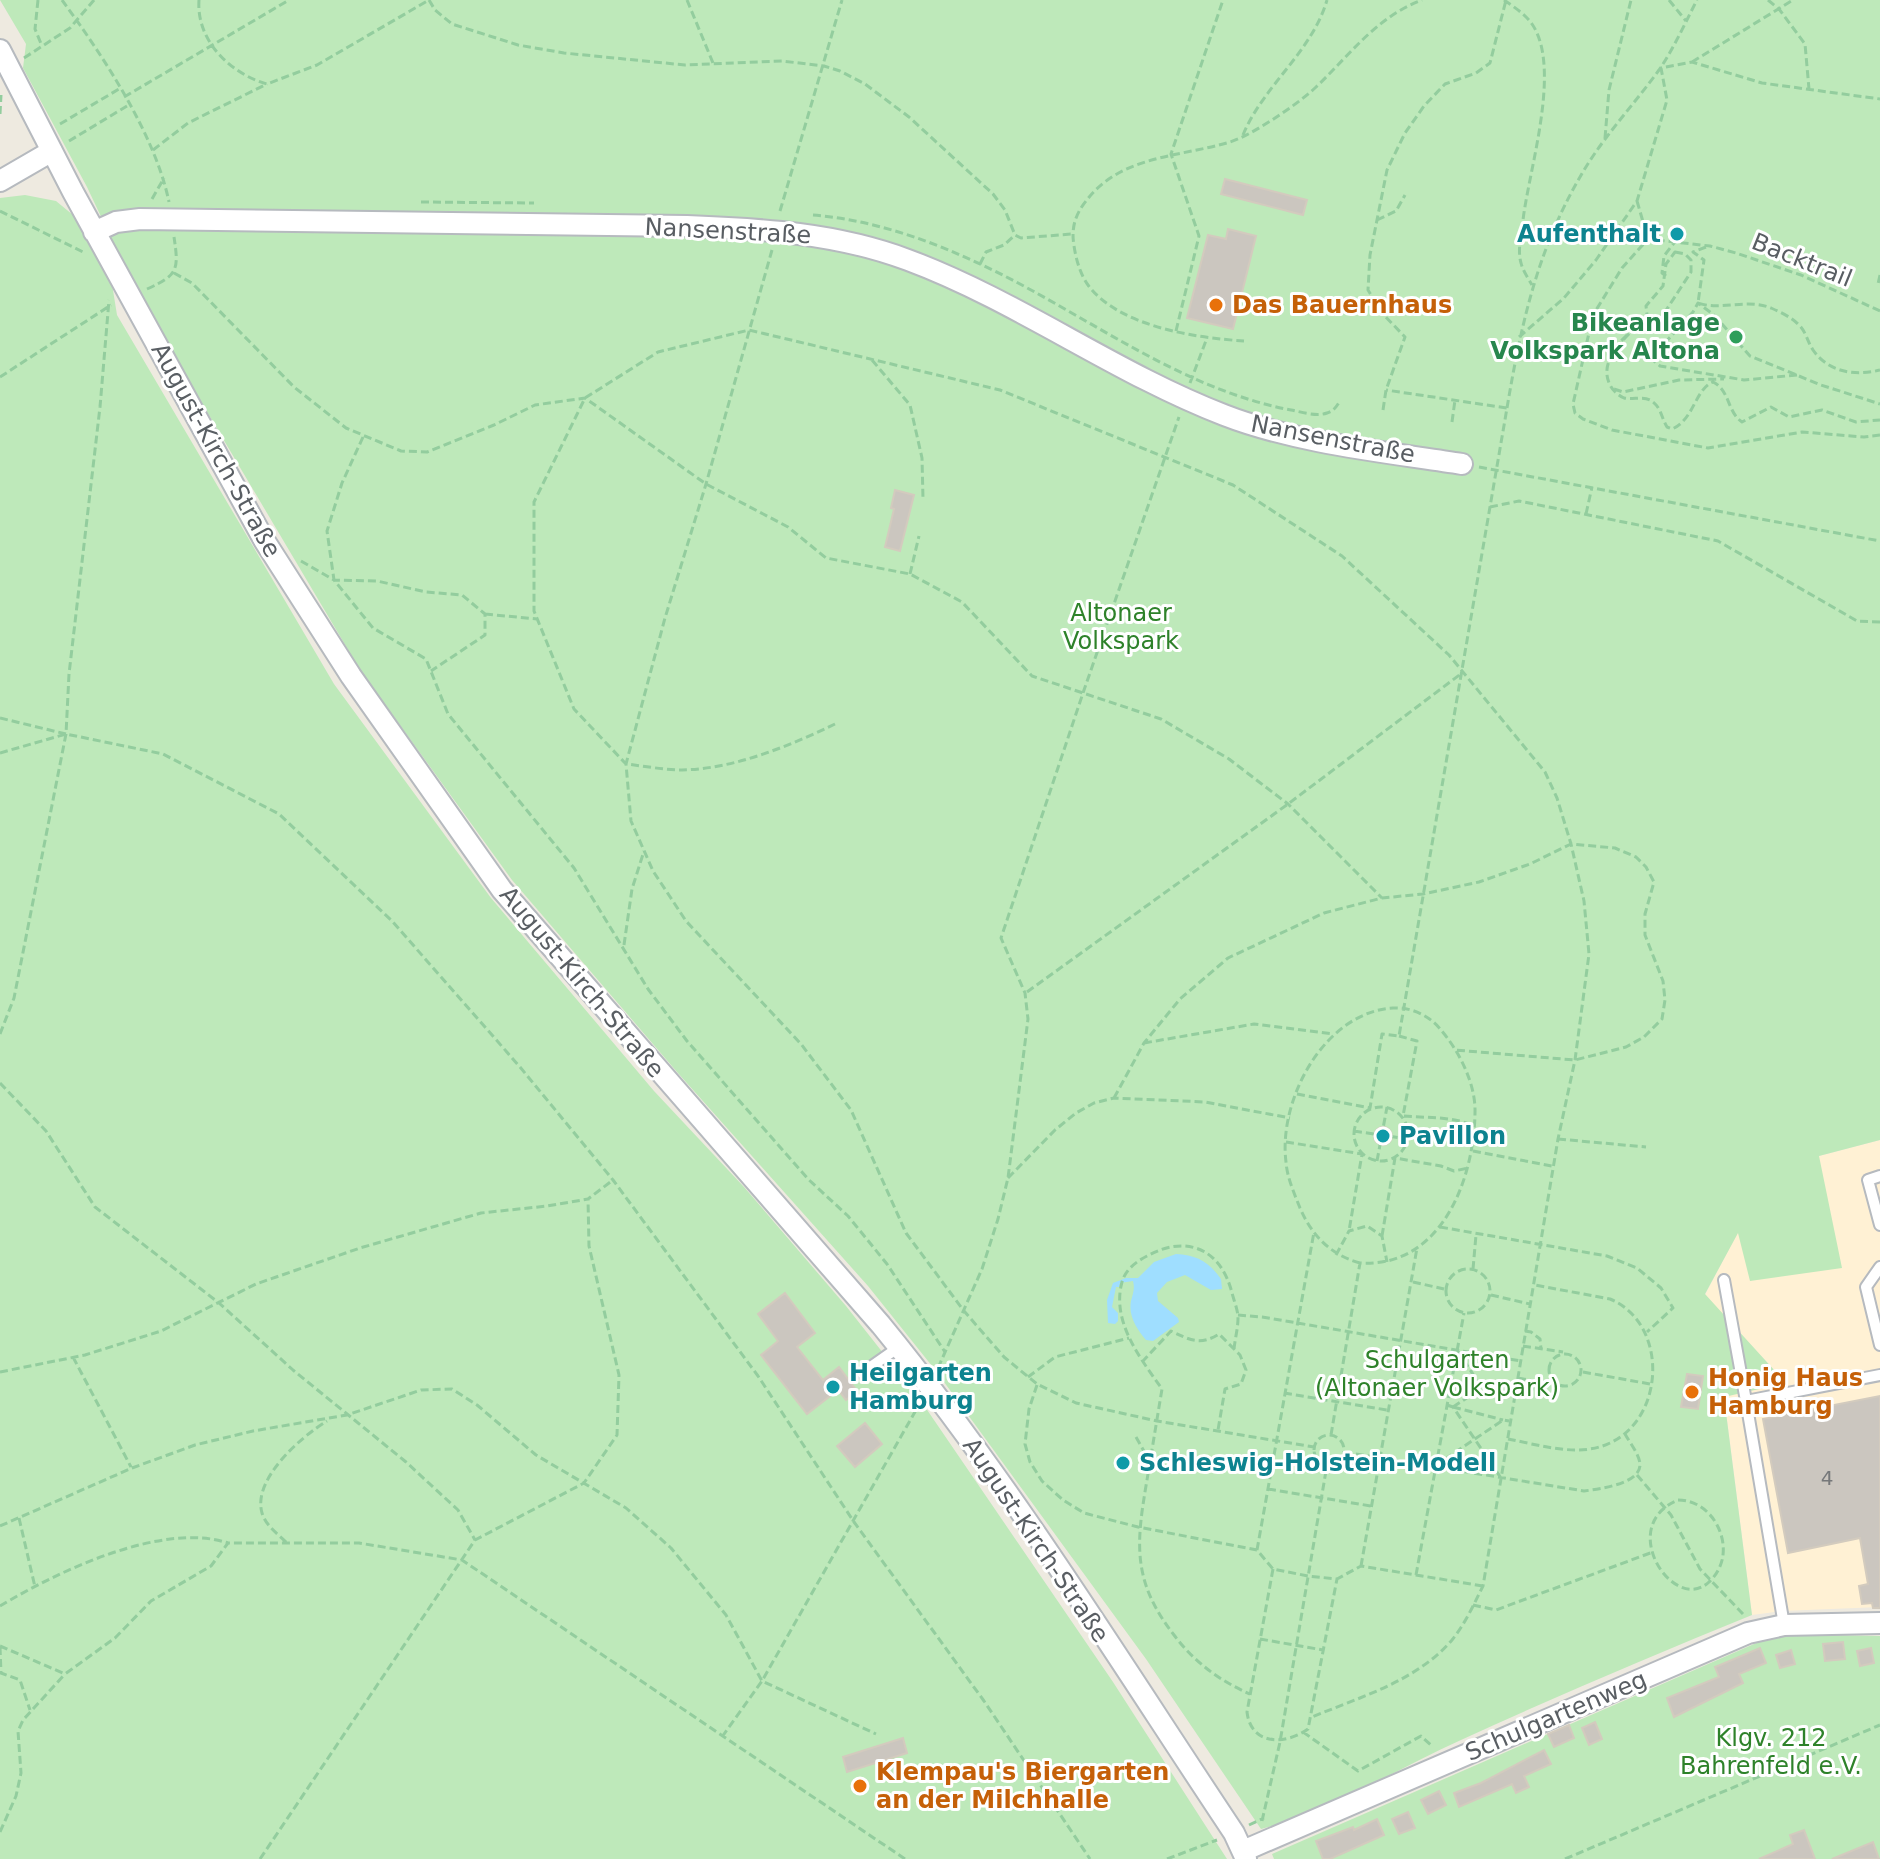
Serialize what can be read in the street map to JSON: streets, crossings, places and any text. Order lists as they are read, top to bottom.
{
  "streets": {
    "street": ["Nansenstraße", "August-Kirch-Straße", "Schulgartenweg"],
    "path": ["Backtrail"]
  },
  "crossings": [
    ["Nansenstraße", "August-Kirch-Straße"],
    ["August-Kirch-Straße", "Schulgartenweg"]
  ],
  "parks": ["Altonaer Volkspark", "Schulgarten (Altonaer Volkspark)", "Klgv. 212 Bahrenfeld e.V."],
  "places": [
    "Aufenthalt",
    "Das Bauernhaus",
    "Bikeanlage Volkspark Altona",
    "Pavillon",
    "Heilgarten Hamburg",
    "Honig Haus Hamburg",
    "Schleswig-Holstein-Modell",
    "Klempau's Biergarten an der Milchhalle"
  ],
  "house_numbers": ["4"]
}
